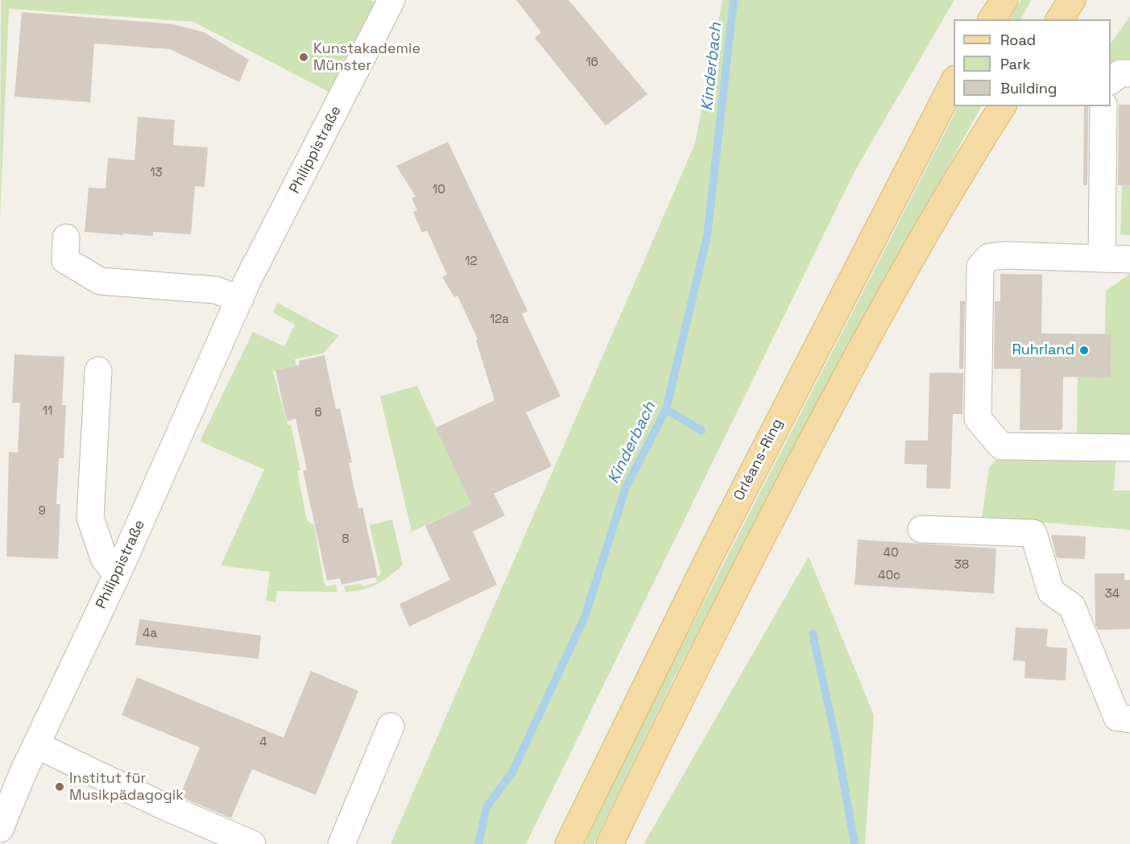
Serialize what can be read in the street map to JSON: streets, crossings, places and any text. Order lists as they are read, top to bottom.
{
  "streets": {
    "main road": ["Orléans-Ring"],
    "street": ["Philippistraße"]
  },
  "water": ["Kinderbach"],
  "places": ["Kunstakademie Münster", "Ruhrland", "Institut für Musikpädagogik"],
  "house_numbers": [
    "16",
    "13",
    "10",
    "12",
    "12a",
    "11",
    "6",
    "9",
    "8",
    "40",
    "38",
    "40c",
    "34",
    "4a",
    "4"
  ],
  "legend": ["Road", "Park", "Building"]
}
